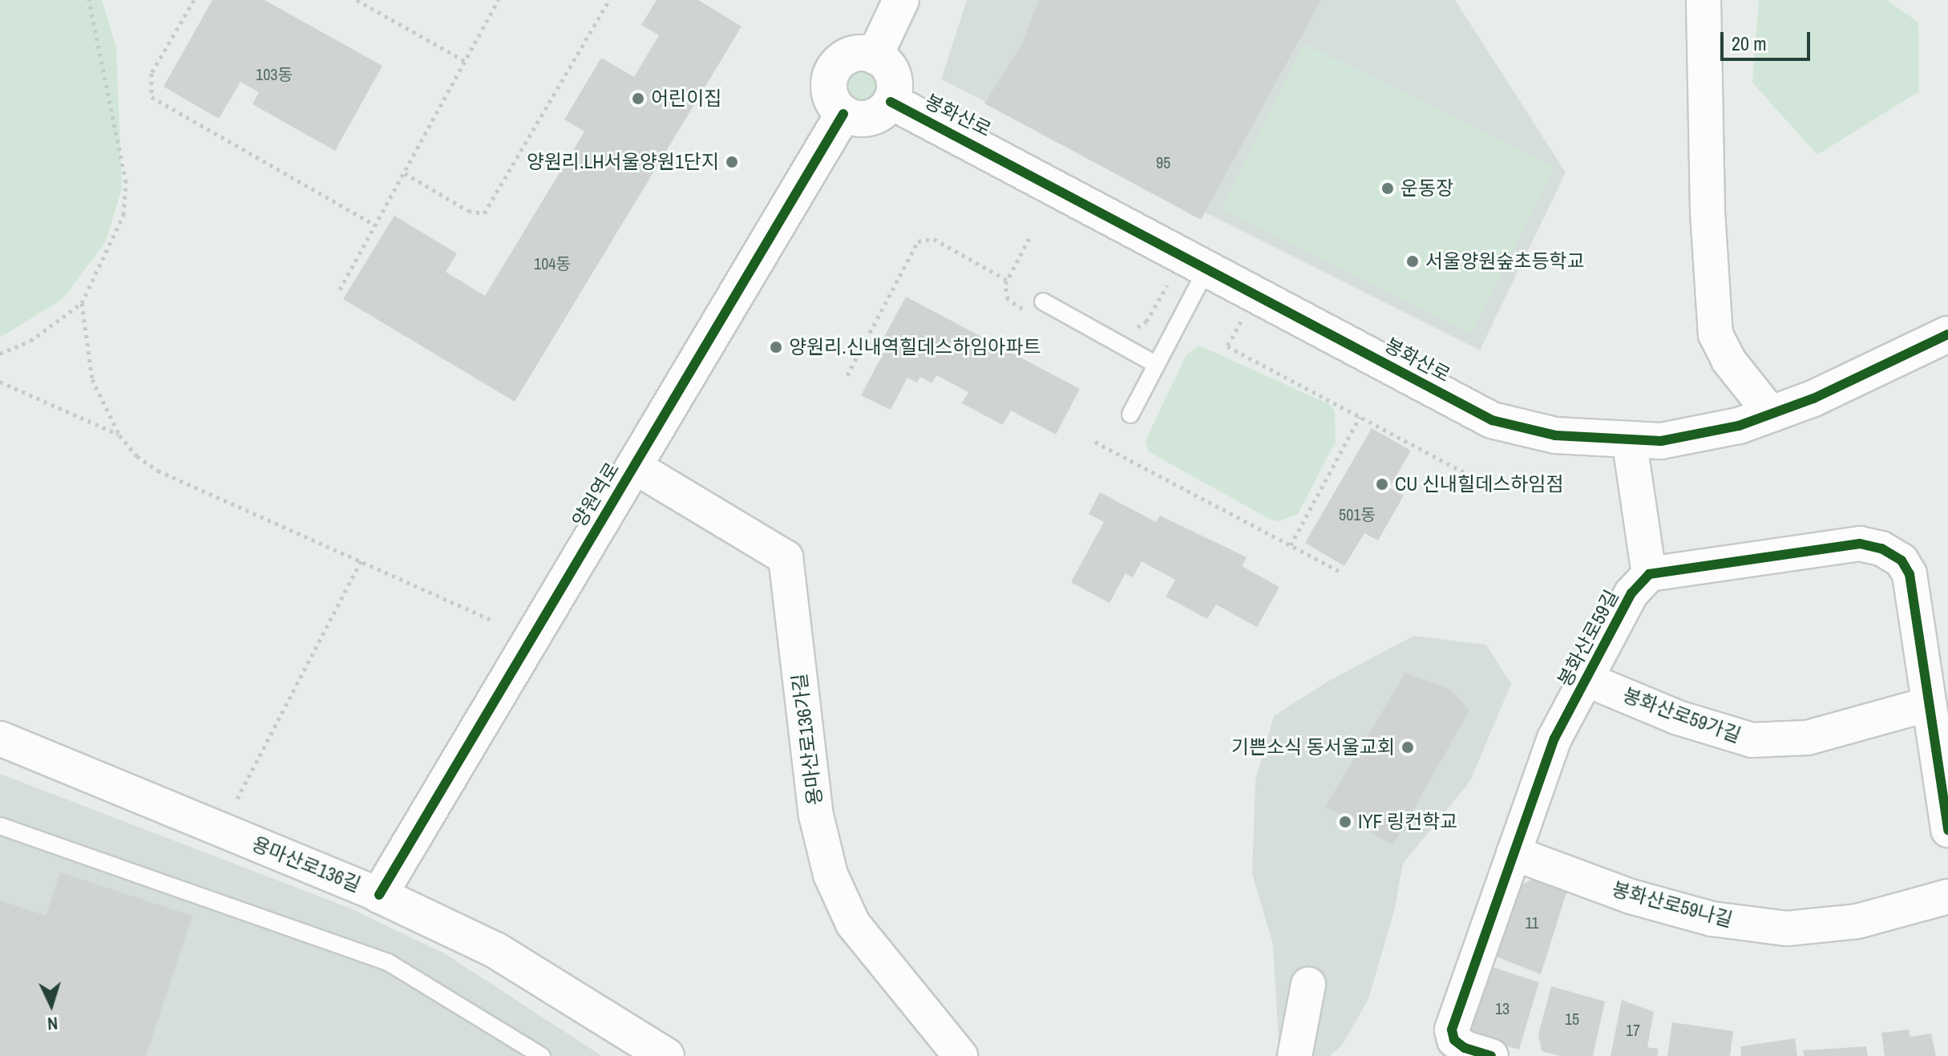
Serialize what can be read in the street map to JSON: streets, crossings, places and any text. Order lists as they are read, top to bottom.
{
  "streets": {
    "street": [
      "봉화산로",
      "양원역로",
      "봉화산로59길",
      "봉화산로59가길",
      "용마산로136가길",
      "용마산로136길",
      "봉화산로59나길"
    ]
  },
  "crossings": [
    ["봉화산로", "양원역로"],
    ["양원역로", "용마산로136가길"],
    ["양원역로", "용마산로136길"],
    ["봉화산로59길", "봉화산로59가길"],
    ["봉화산로59길", "봉화산로59나길"]
  ],
  "places": [
    "어린이집",
    "양원리.LH서울양원1단지",
    "운동장",
    "서울양원숲초등학교",
    "양원리.신내역힐데스하임아파트",
    "CU 신내힐데스하임점",
    "기쁜소식 동서울교회",
    "IYF 링컨학교"
  ],
  "house_numbers": [
    "103동",
    "95",
    "104동",
    "501동",
    "11",
    "13",
    "15",
    "17"
  ],
  "scale_bar": "20 m",
  "north": "bottom"
}
